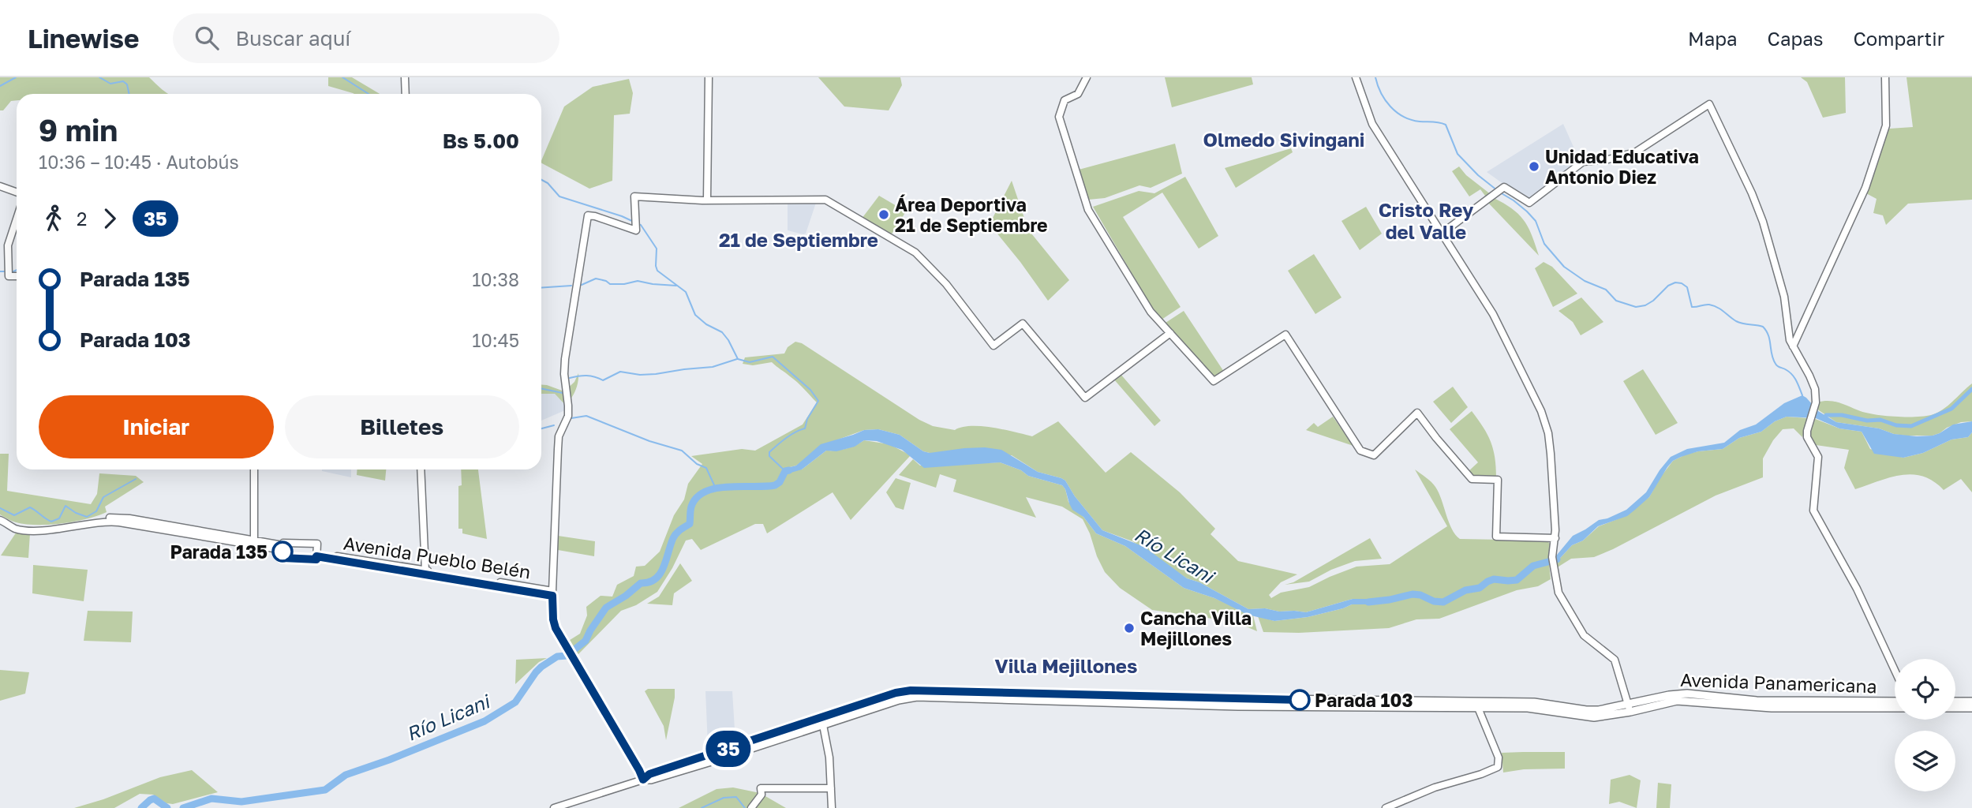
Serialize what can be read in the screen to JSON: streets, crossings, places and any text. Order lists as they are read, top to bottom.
{
  "streets": {
    "main road": ["Avenida Panamericana"],
    "street": ["Avenida Pueblo Belén"]
  },
  "districts": [
    "Olmedo Sivingani",
    "Cristo Rey del Valle",
    "21 de Septiembre",
    "Villa Mejillones"
  ],
  "water": ["Río Licani"],
  "places": [
    "Unidad Educativa Antonio Diez",
    "Área Deportiva 21 de Septiembre",
    "Parada 135",
    "Cancha Villa Mejillones",
    "Parada 103"
  ],
  "lines": ["bus line 35"],
  "page": {
    "header": "Linewise",
    "search": "Buscar aquí",
    "nav": ["Mapa", "Capas", "Compartir"],
    "on_map": "35",
    "heading": ["9 min", "10:36 – 10:45 · Autobús", "Bs 5.00"],
    "legs": ["2", "35"],
    "list": [
      {
        "name": "Parada 135",
        "value": "10:38"
      },
      {
        "name": "Parada 103",
        "value": "10:45"
      }
    ],
    "buttons": ["Iniciar", "Billetes"]
  }
}
